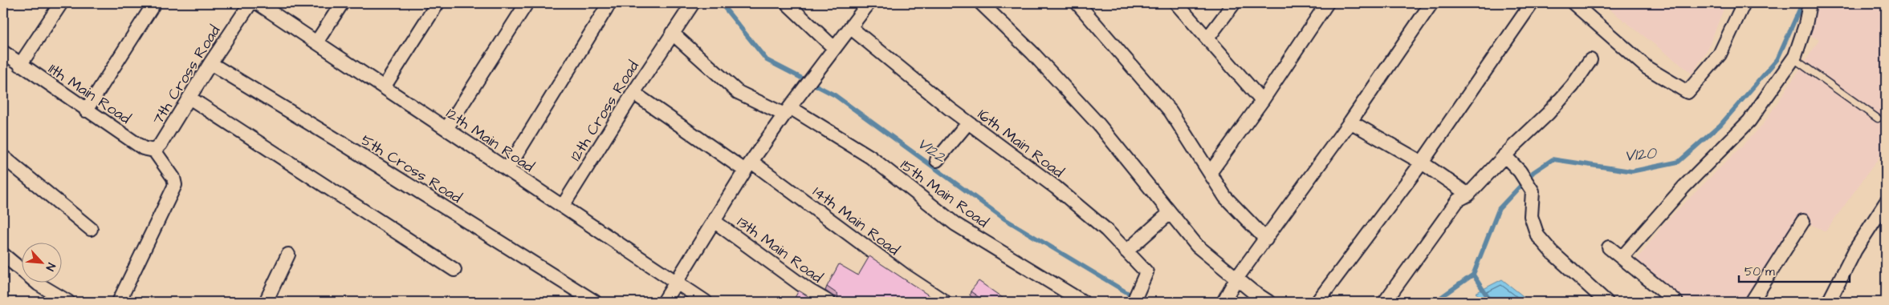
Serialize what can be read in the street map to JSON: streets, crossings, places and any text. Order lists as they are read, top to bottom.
{
  "streets": {
    "street": [
      "7th Cross Road",
      "11th Main Road",
      "12th Cross Road",
      "12th Main Road",
      "16th Main Road",
      "5th Cross Road",
      "15th Main Road",
      "14th Main Road",
      "13th Main Road"
    ]
  },
  "crossings": [
    ["7th Cross Road", "11th Main Road"],
    ["7th Cross Road", "5th Cross Road"],
    ["12th Cross Road", "12th Main Road"],
    ["12th Cross Road", "15th Main Road"],
    ["12th Cross Road", "14th Main Road"]
  ],
  "water": ["V122", "V120"],
  "scale_bar": "50 m",
  "north": "bottom right"
}
